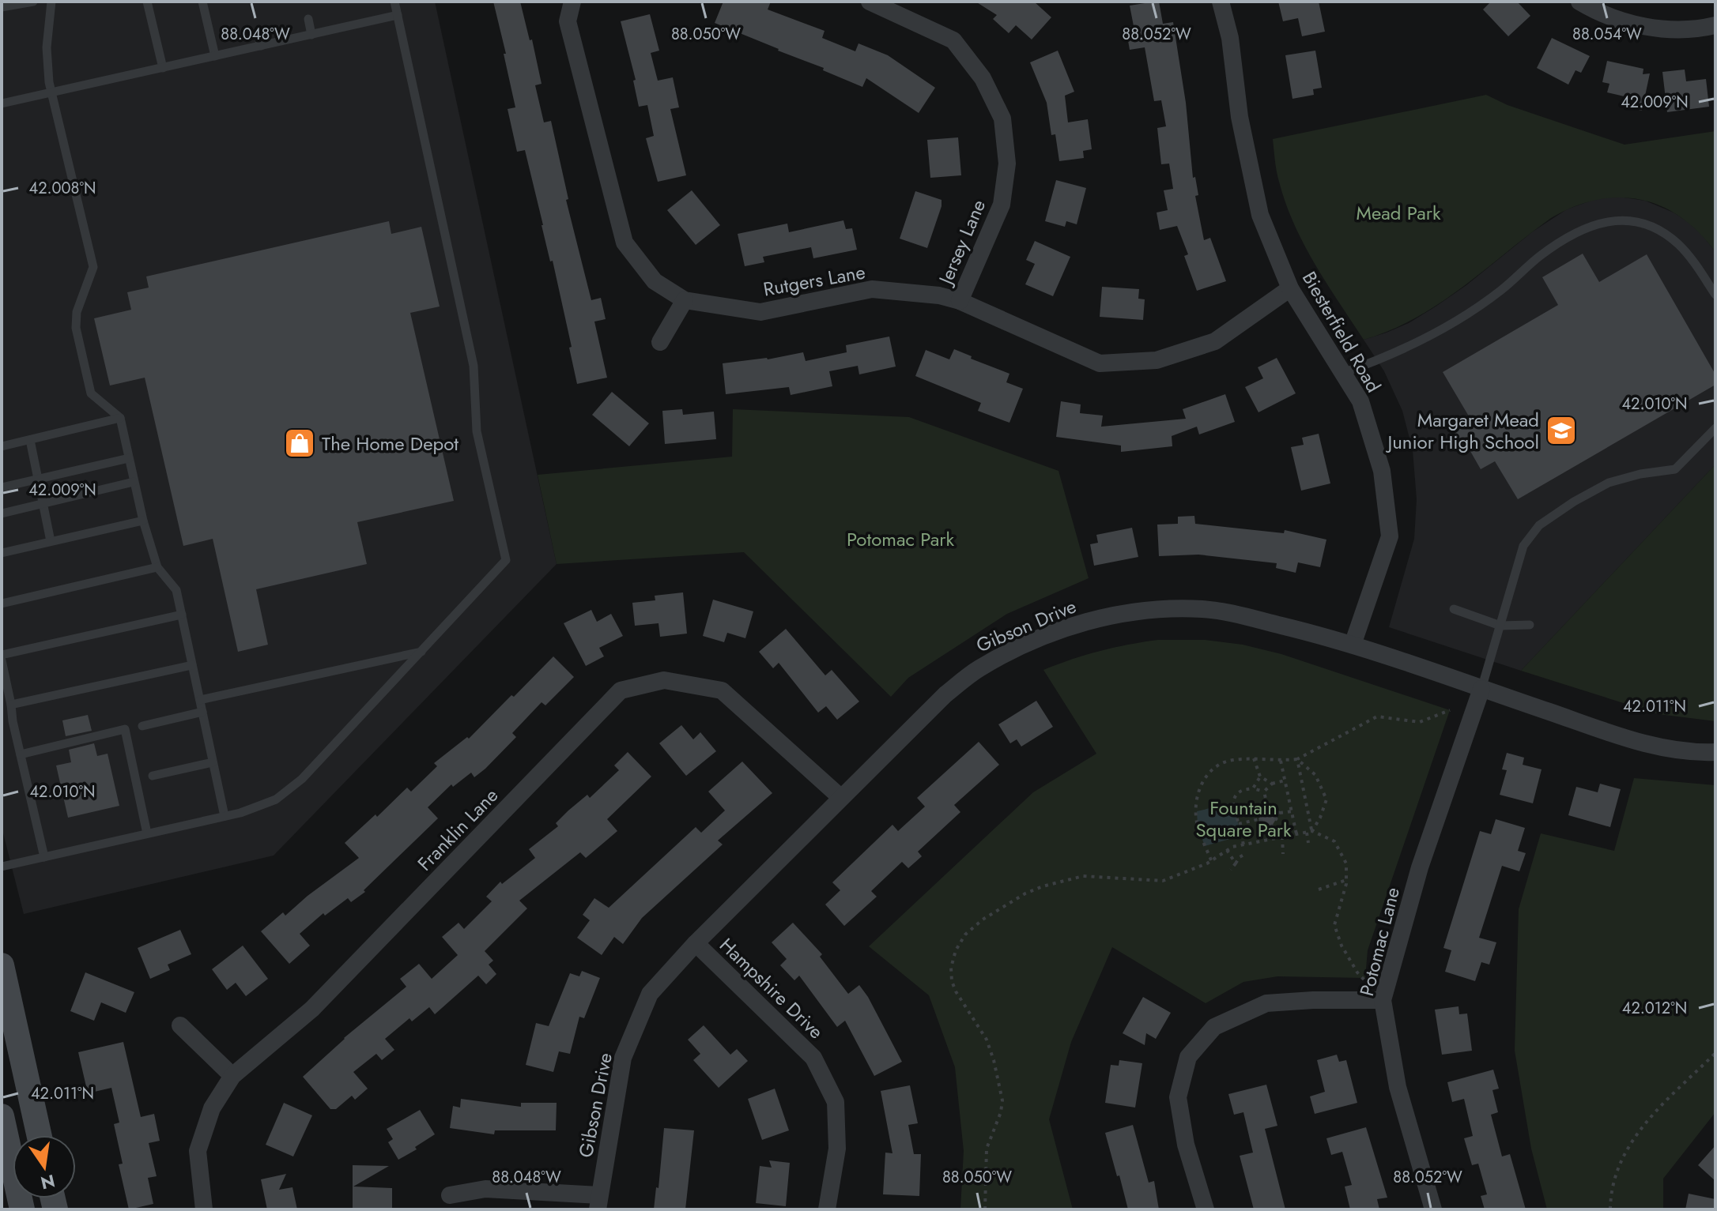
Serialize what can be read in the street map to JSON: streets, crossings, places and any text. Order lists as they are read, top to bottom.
{
  "streets": {
    "street": [
      "Jersey Lane",
      "Rutgers Lane",
      "Biesterfield Road",
      "Gibson Drive",
      "Franklin Lane",
      "Potomac Lane",
      "Hampshire Drive"
    ]
  },
  "crossings": [
    ["Jersey Lane", "Rutgers Lane"],
    ["Rutgers Lane", "Biesterfield Road"],
    ["Biesterfield Road", "Gibson Drive"],
    ["Gibson Drive", "Franklin Lane"],
    ["Gibson Drive", "Potomac Lane"],
    ["Gibson Drive", "Hampshire Drive"]
  ],
  "parks": ["Mead Park", "Potomac Park", "Fountain Square Park"],
  "places": {
    "school or university": ["Margaret Mead Junior High School"],
    "shop": ["The Home Depot"]
  },
  "north": "bottom",
  "coordinates": [
    "88.048°W",
    "88.050°W",
    "88.052°W",
    "88.054°W",
    "42.009°N",
    "42.008°N",
    "42.010°N",
    "42.011°N",
    "42.012°N"
  ]
}
